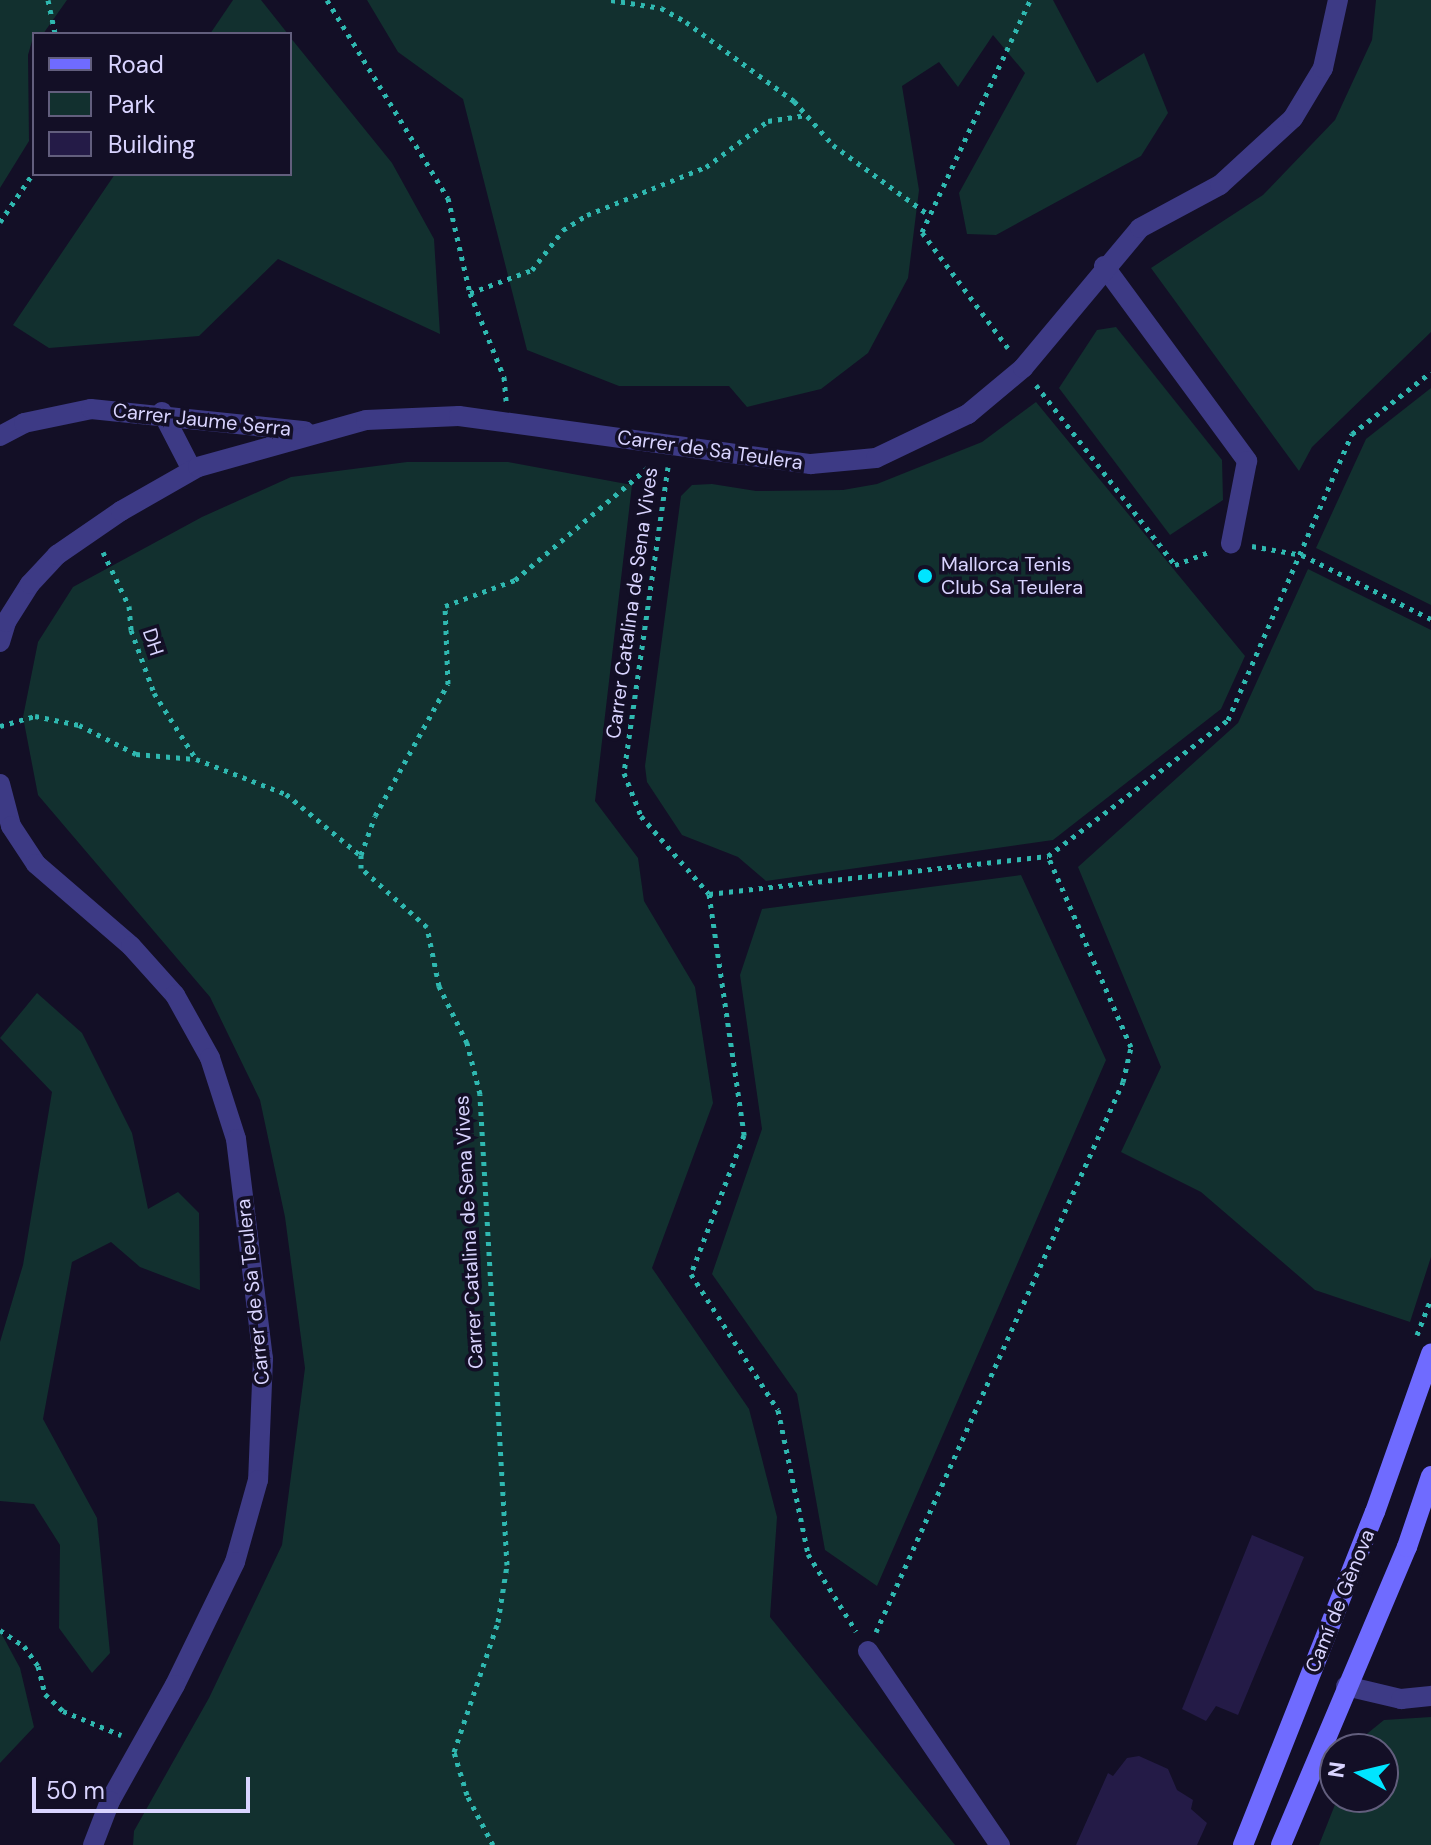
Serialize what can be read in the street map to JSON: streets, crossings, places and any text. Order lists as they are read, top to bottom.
{
  "streets": {
    "street": ["Carrer Jaume Serra", "Carrer de Sa Teulera", "Camí de Gènova"],
    "path": ["Carrer Catalina de Sena Vives", "DH"]
  },
  "crossings": [
    ["Carrer Jaume Serra", "Carrer de Sa Teulera"],
    ["Carrer de Sa Teulera", "Carrer Catalina de Sena Vives"],
    ["Carrer de Sa Teulera", "DH"]
  ],
  "places": ["Mallorca Tenis Club Sa Teulera"],
  "legend": ["Road", "Park", "Building"],
  "scale_bar": "50 m",
  "north": "left"
}
